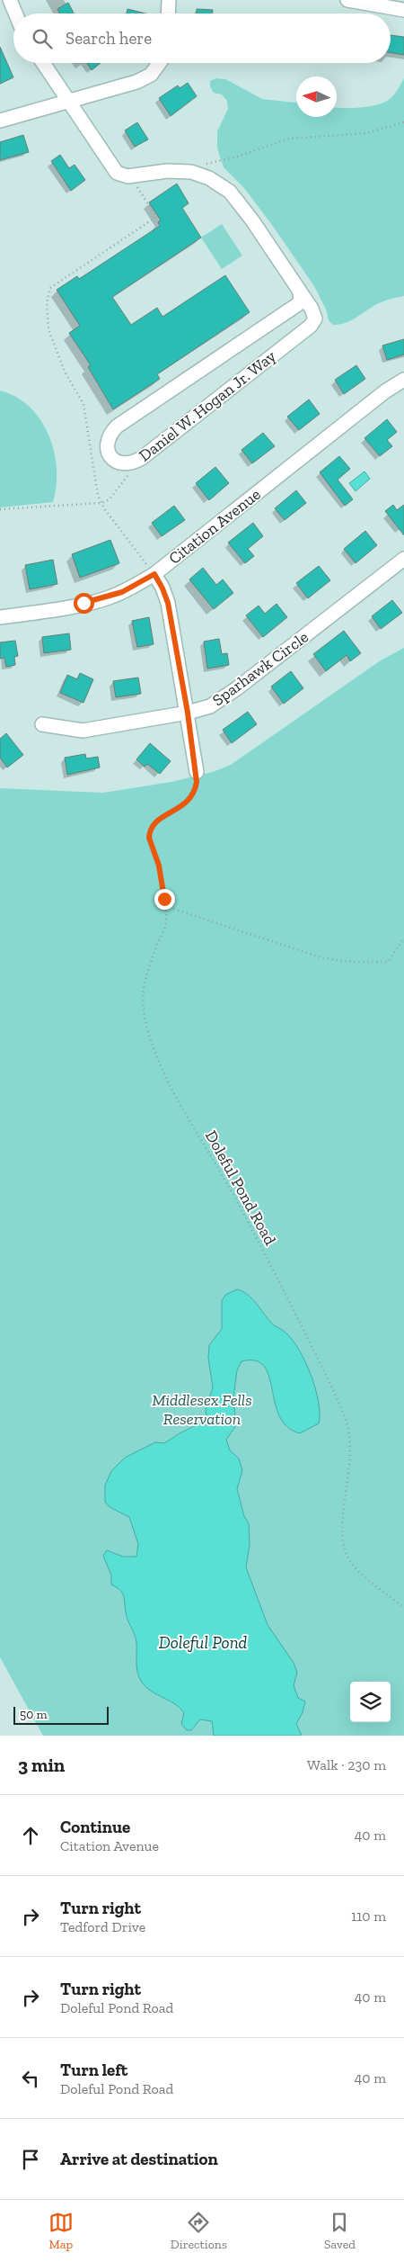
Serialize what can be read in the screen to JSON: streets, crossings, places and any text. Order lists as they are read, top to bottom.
{
  "streets": {
    "street": ["Daniel W. Hogan Jr. Way", "Citation Avenue", "Sparhawk Circle"],
    "path": ["Doleful Pond Road"]
  },
  "water": ["Doleful Pond"],
  "parks": ["Middlesex Fells Reservation"],
  "scale_bar": "50 m",
  "north": "left",
  "page": {
    "search": "Search here",
    "scale": "50 m",
    "heading": ["3 min", "Walk · 230 m"],
    "list": [
      ["Continue", "Citation Avenue", "40 m"],
      ["Turn right", "Tedford Drive", "110 m"],
      ["Turn right", "Doleful Pond Road", "40 m"],
      ["Turn left", "Doleful Pond Road", "40 m"],
      "Arrive at destination"
    ],
    "nav": ["Map", "Directions", "Saved"]
  }
}
